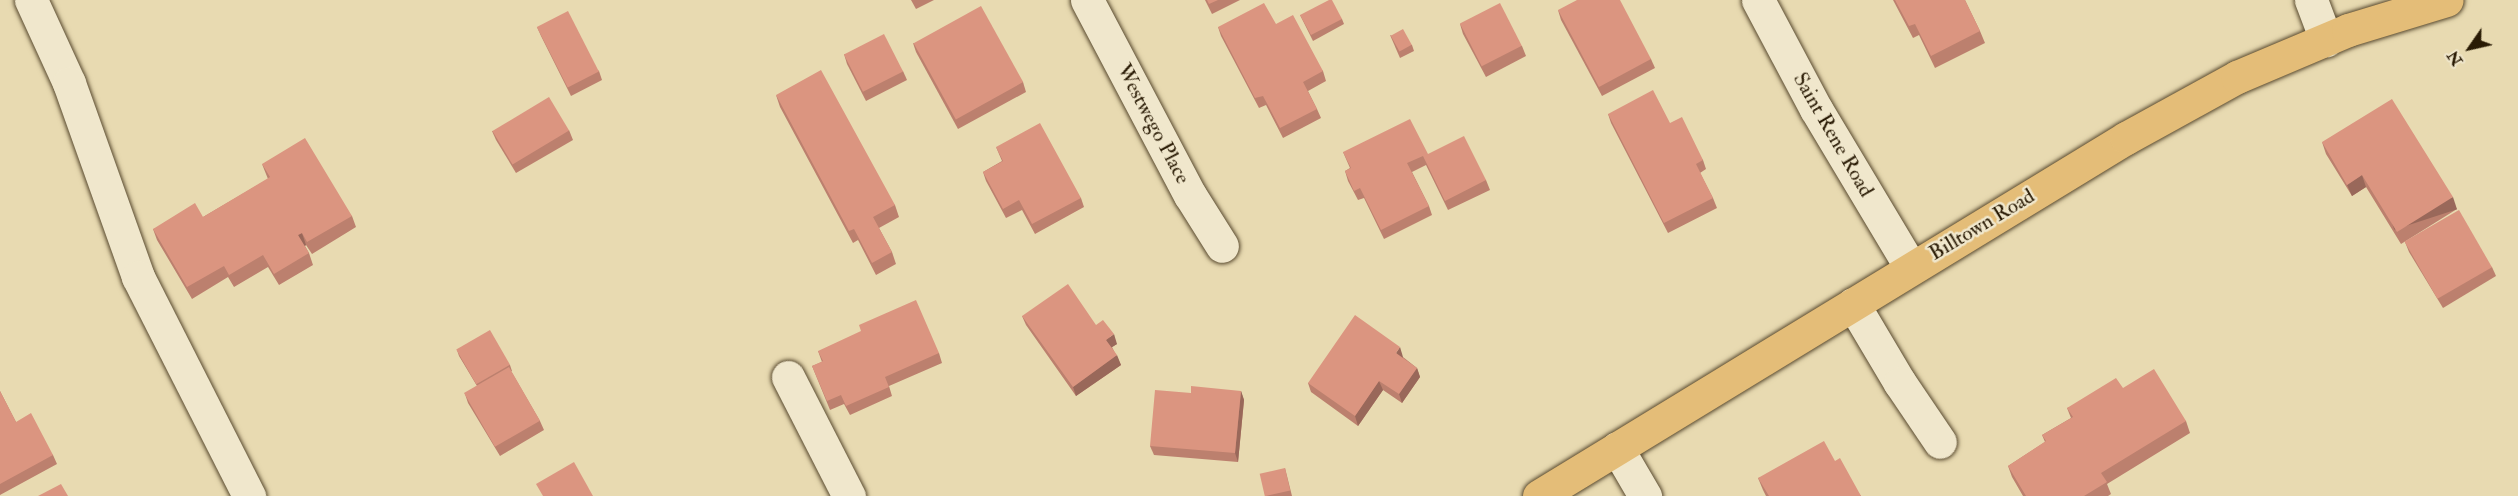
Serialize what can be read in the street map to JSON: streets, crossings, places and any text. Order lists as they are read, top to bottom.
{
  "streets": {
    "main road": ["Billtown Road"],
    "street": ["Westwego Place", "Saint Rene Road"]
  },
  "crossings": [
    ["Saint Rene Road", "Billtown Road"]
  ],
  "north": "bottom left"
}
